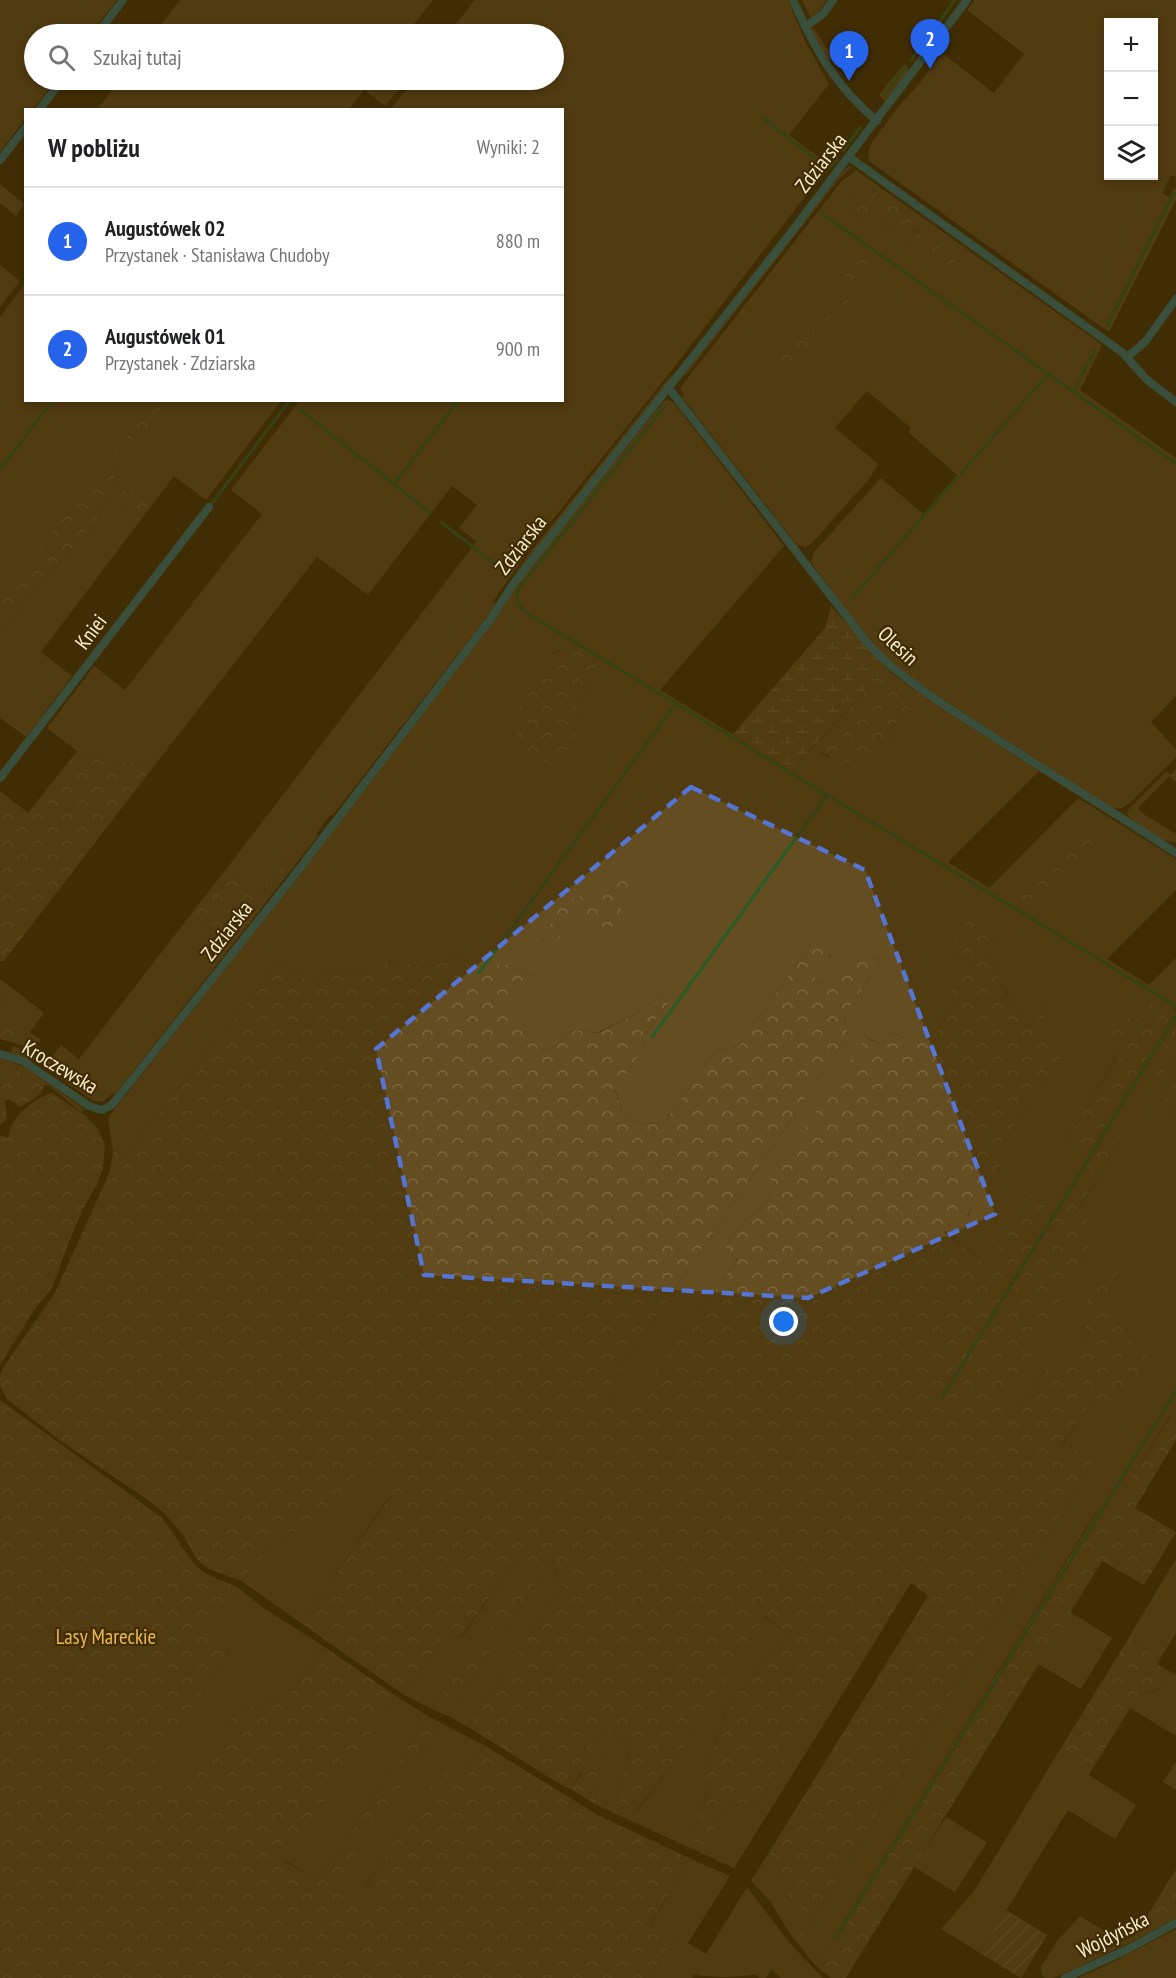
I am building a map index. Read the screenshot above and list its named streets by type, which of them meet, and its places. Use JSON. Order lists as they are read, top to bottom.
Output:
{
  "streets": {
    "street": [
      "Zdziarska",
      "Kniei",
      "Olesin",
      "Kroczewska",
      "Wojdyńska"
    ]
  },
  "crossings": [
    ["Zdziarska", "Olesin"],
    ["Zdziarska", "Kroczewska"]
  ],
  "parks": ["Lasy Mareckie"],
  "page": {
    "map_buttons": ["+", "−"],
    "pins": ["2", "1"],
    "search": "Szukaj tutaj",
    "heading": ["W pobliżu", "Wyniki: 2"],
    "list": [
      {
        "mark": "1",
        "name": "Augustówek 02",
        "note": "Przystanek · Stanisława Chudoby",
        "value": "880 m"
      },
      {
        "mark": "2",
        "name": "Augustówek 01",
        "note": "Przystanek · Zdziarska",
        "value": "900 m"
      }
    ]
  }
}
